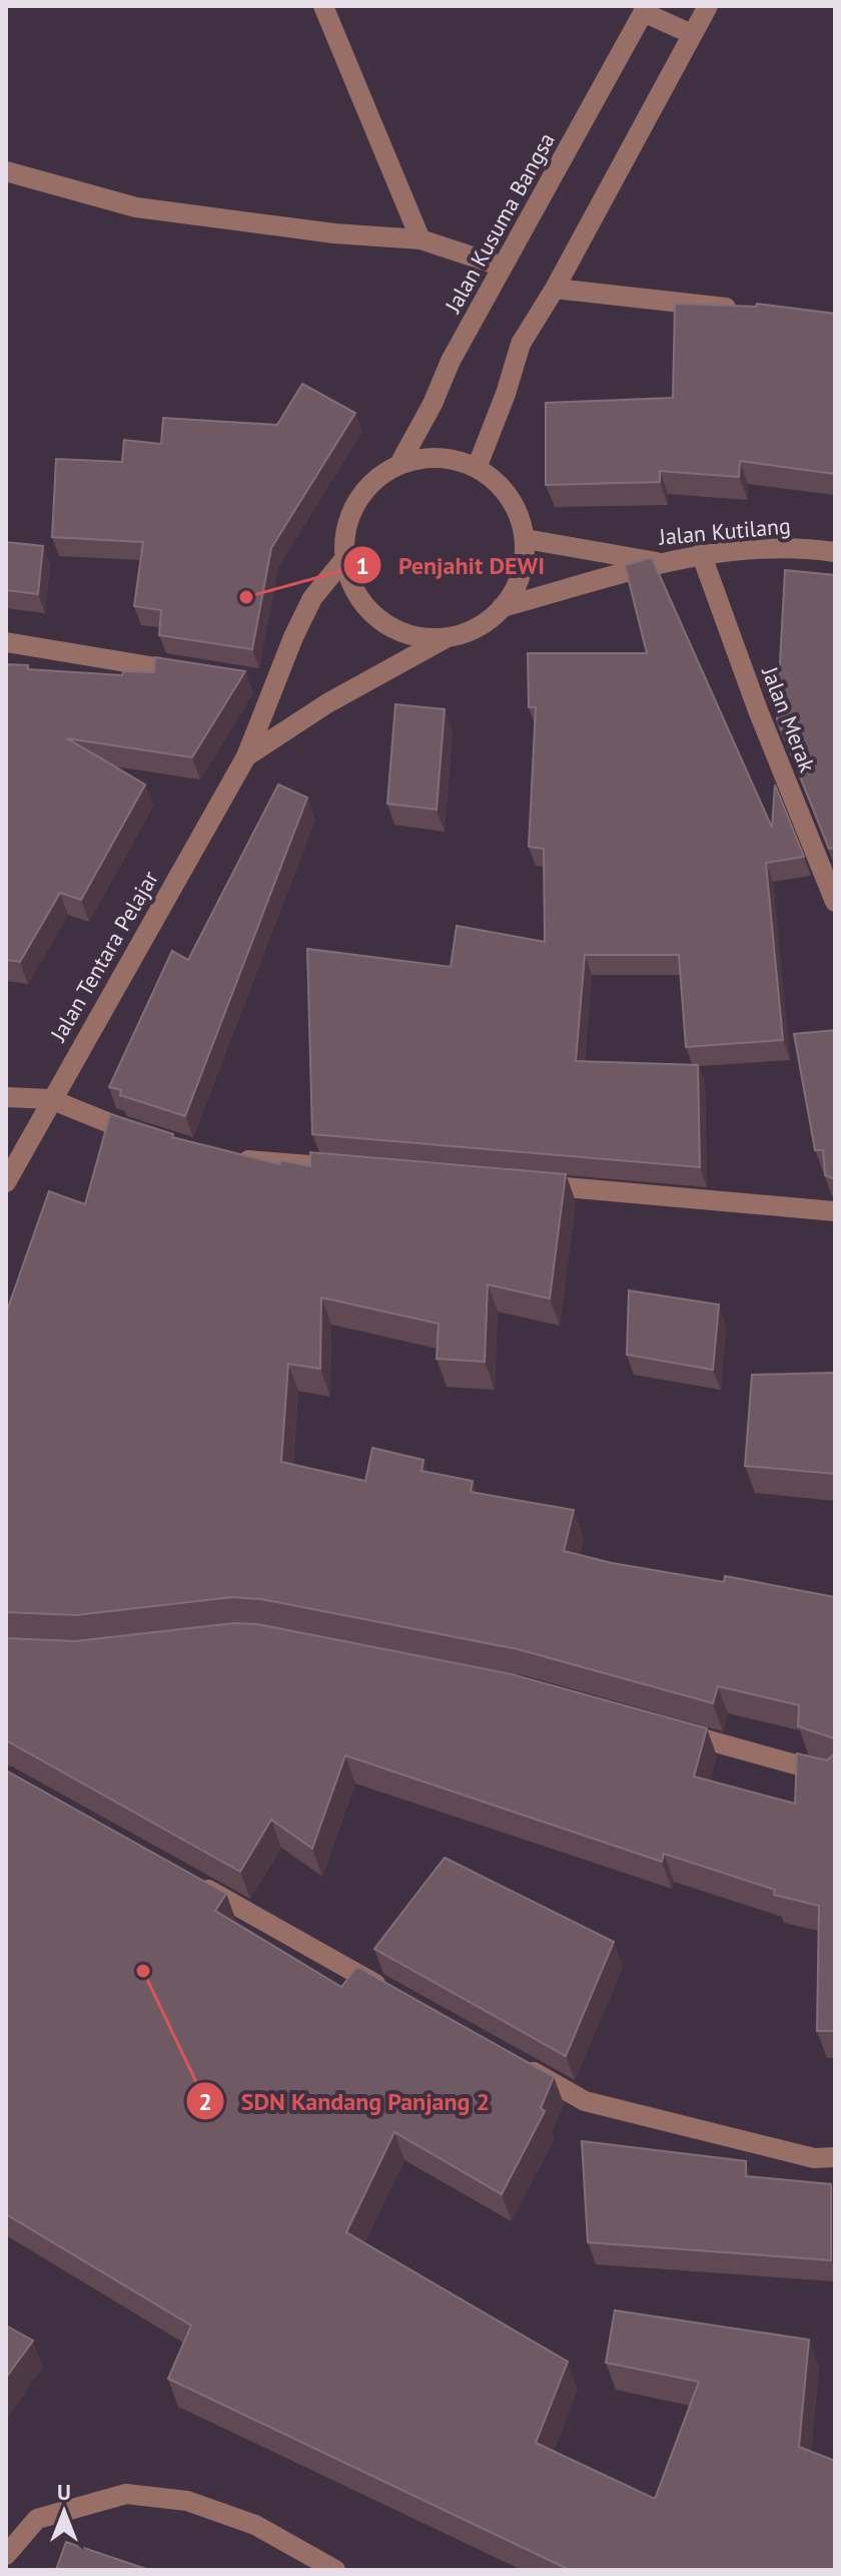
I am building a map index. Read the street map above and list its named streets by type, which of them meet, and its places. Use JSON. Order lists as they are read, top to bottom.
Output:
{
  "streets": {
    "street": [
      "Jalan Kusuma Bangsa",
      "Jalan Kutilang",
      "Jalan Merak",
      "Jalan Tentara Pelajar"
    ]
  },
  "crossings": [
    ["Jalan Kusuma Bangsa", "Jalan Kutilang"],
    ["Jalan Kusuma Bangsa", "Jalan Tentara Pelajar"],
    ["Jalan Kutilang", "Jalan Merak"],
    ["Jalan Kutilang", "Jalan Tentara Pelajar"]
  ],
  "places": ["Penjahit DEWI", "SDN Kandang Panjang 2"],
  "north": "top"
}
